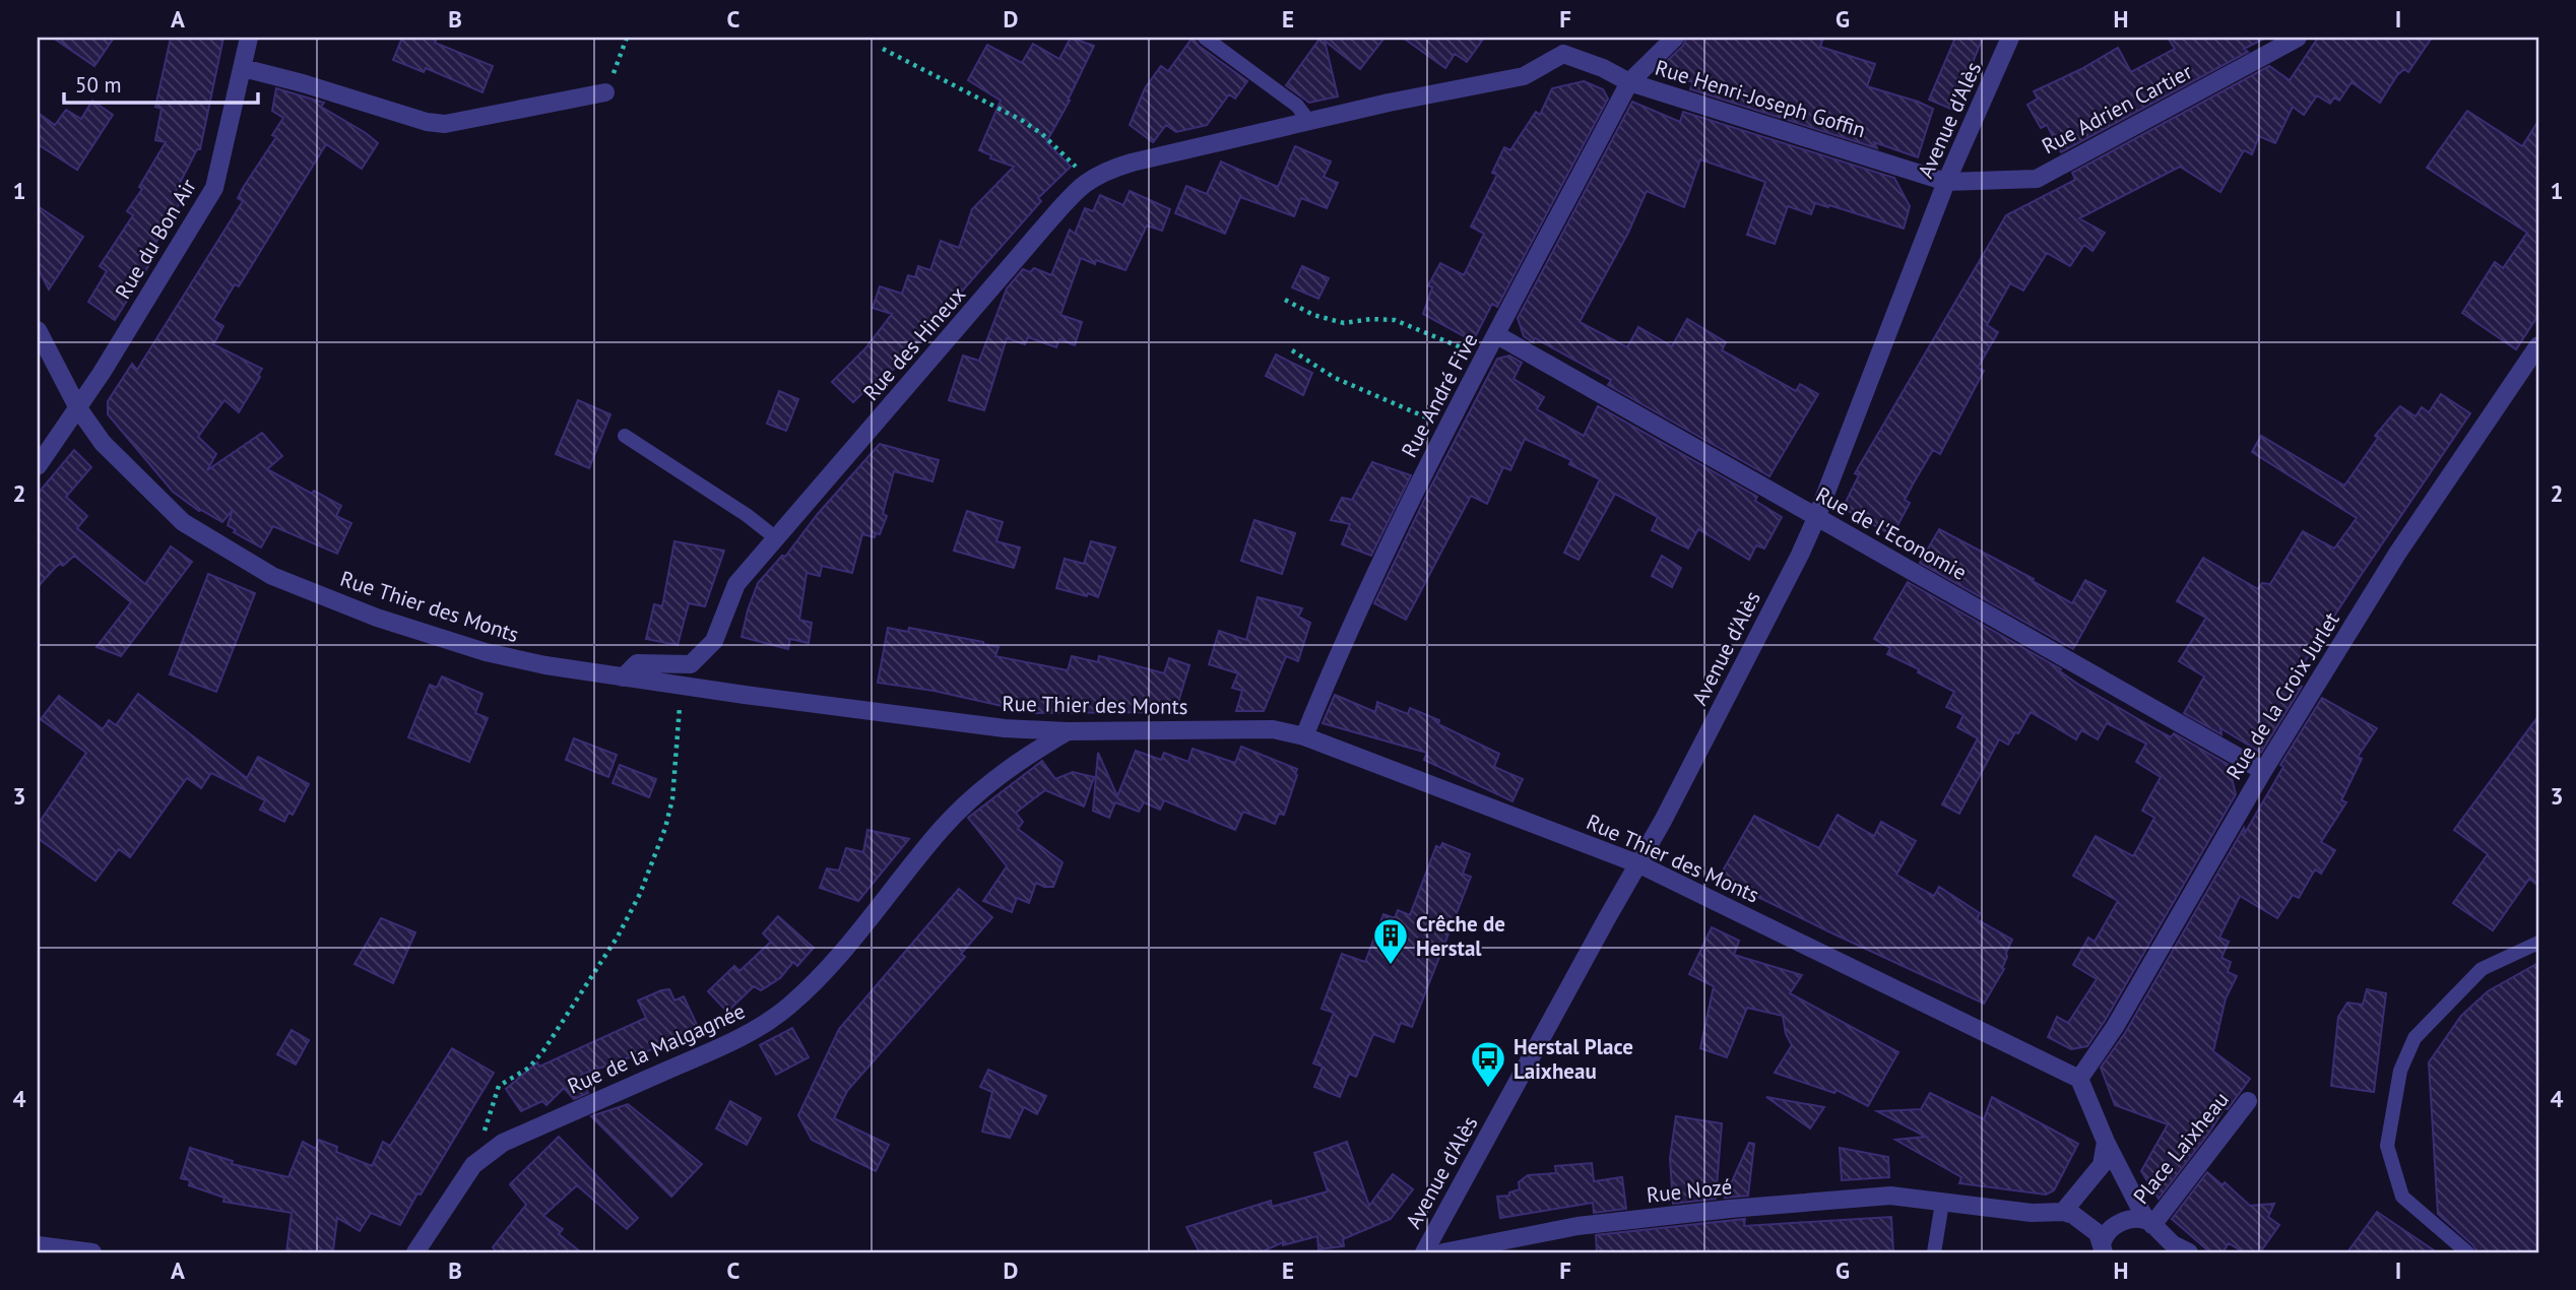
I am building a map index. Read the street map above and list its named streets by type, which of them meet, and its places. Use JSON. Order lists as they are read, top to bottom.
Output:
{
  "streets": {
    "street": [
      "Rue Henri-Joseph Goffin",
      "Rue Adrien Cartier",
      "Avenue d'Alès",
      "Rue du Bon Air",
      "Rue des Hineux",
      "Rue André Five",
      "Rue de l'Economie",
      "Rue Thier des Monts",
      "Rue de la Croix Jurlet",
      "Rue de la Malgagnée",
      "Place Laixheau",
      "Rue Nozé"
    ]
  },
  "crossings": [
    ["Rue Henri-Joseph Goffin", "Rue Adrien Cartier"],
    ["Rue Henri-Joseph Goffin", "Avenue d'Alès"],
    ["Rue Henri-Joseph Goffin", "Rue des Hineux"],
    ["Rue Henri-Joseph Goffin", "Rue André Five"],
    ["Rue Adrien Cartier", "Avenue d'Alès"],
    ["Avenue d'Alès", "Rue de l'Economie"],
    ["Avenue d'Alès", "Rue Thier des Monts"],
    ["Rue du Bon Air", "Rue Thier des Monts"],
    ["Rue des Hineux", "Rue Thier des Monts"],
    ["Rue André Five", "Rue de l'Economie"],
    ["Rue André Five", "Rue Thier des Monts"],
    ["Rue de l'Economie", "Rue de la Croix Jurlet"],
    ["Rue Thier des Monts", "Rue de la Croix Jurlet"],
    ["Rue Thier des Monts", "Rue de la Malgagnée"],
    ["Rue Thier des Monts", "Place Laixheau"],
    ["Rue de la Croix Jurlet", "Place Laixheau"]
  ],
  "places": {
    "building": ["Crêche de Herstal"],
    "bus stop": ["Herstal Place Laixheau"]
  },
  "scale_bar": "50 m",
  "grid": {
    "columns": [
      "A",
      "B",
      "C",
      "D",
      "E",
      "F",
      "G",
      "H",
      "I"
    ],
    "rows": [
      "1",
      "2",
      "3",
      "4"
    ]
  }
}
